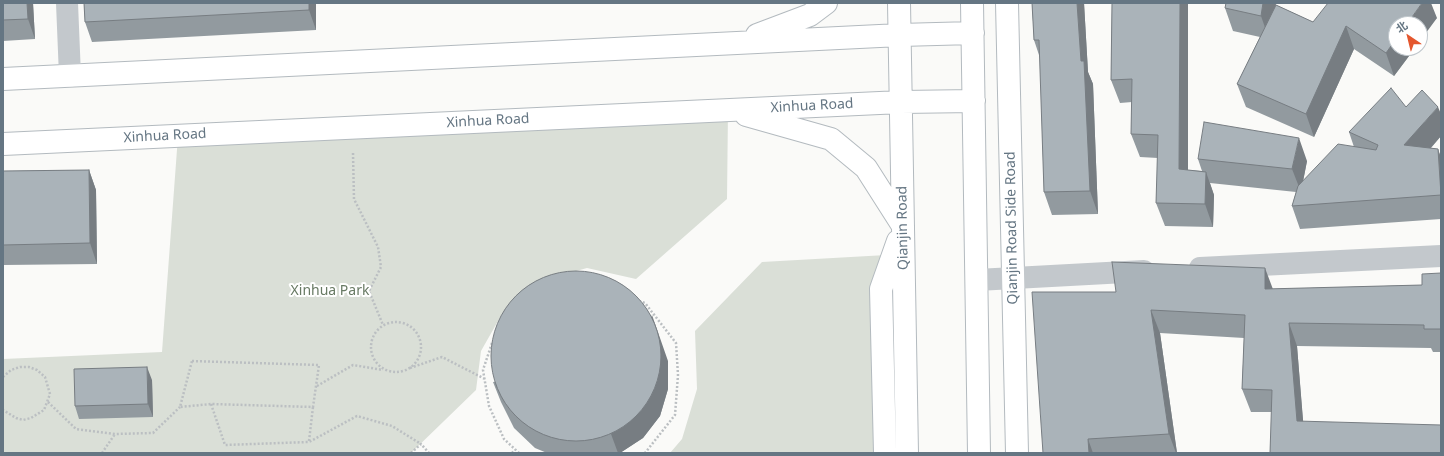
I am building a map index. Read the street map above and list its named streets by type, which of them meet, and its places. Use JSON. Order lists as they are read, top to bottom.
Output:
{
  "streets": {
    "main road": ["Xinhua Road", "Qianjin Road", "Qianjin Road Side Road"]
  },
  "crossings": [
    ["Xinhua Road", "Qianjin Road"]
  ],
  "parks": ["Xinhua Park"],
  "north": "top left"
}
